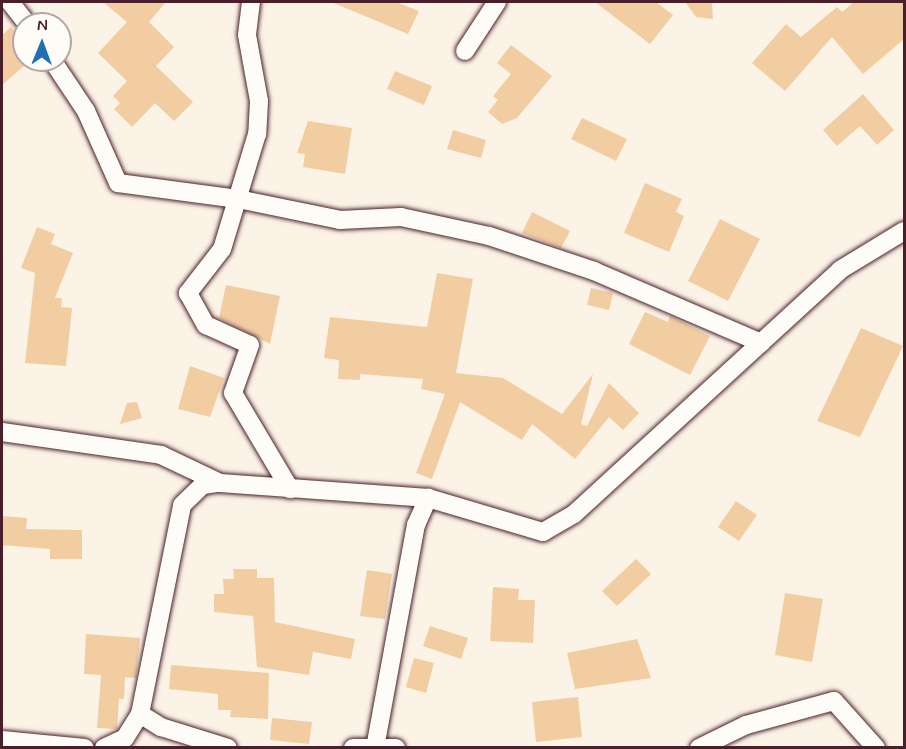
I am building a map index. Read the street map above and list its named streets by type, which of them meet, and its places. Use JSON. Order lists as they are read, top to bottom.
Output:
{
  "north": "top"
}
